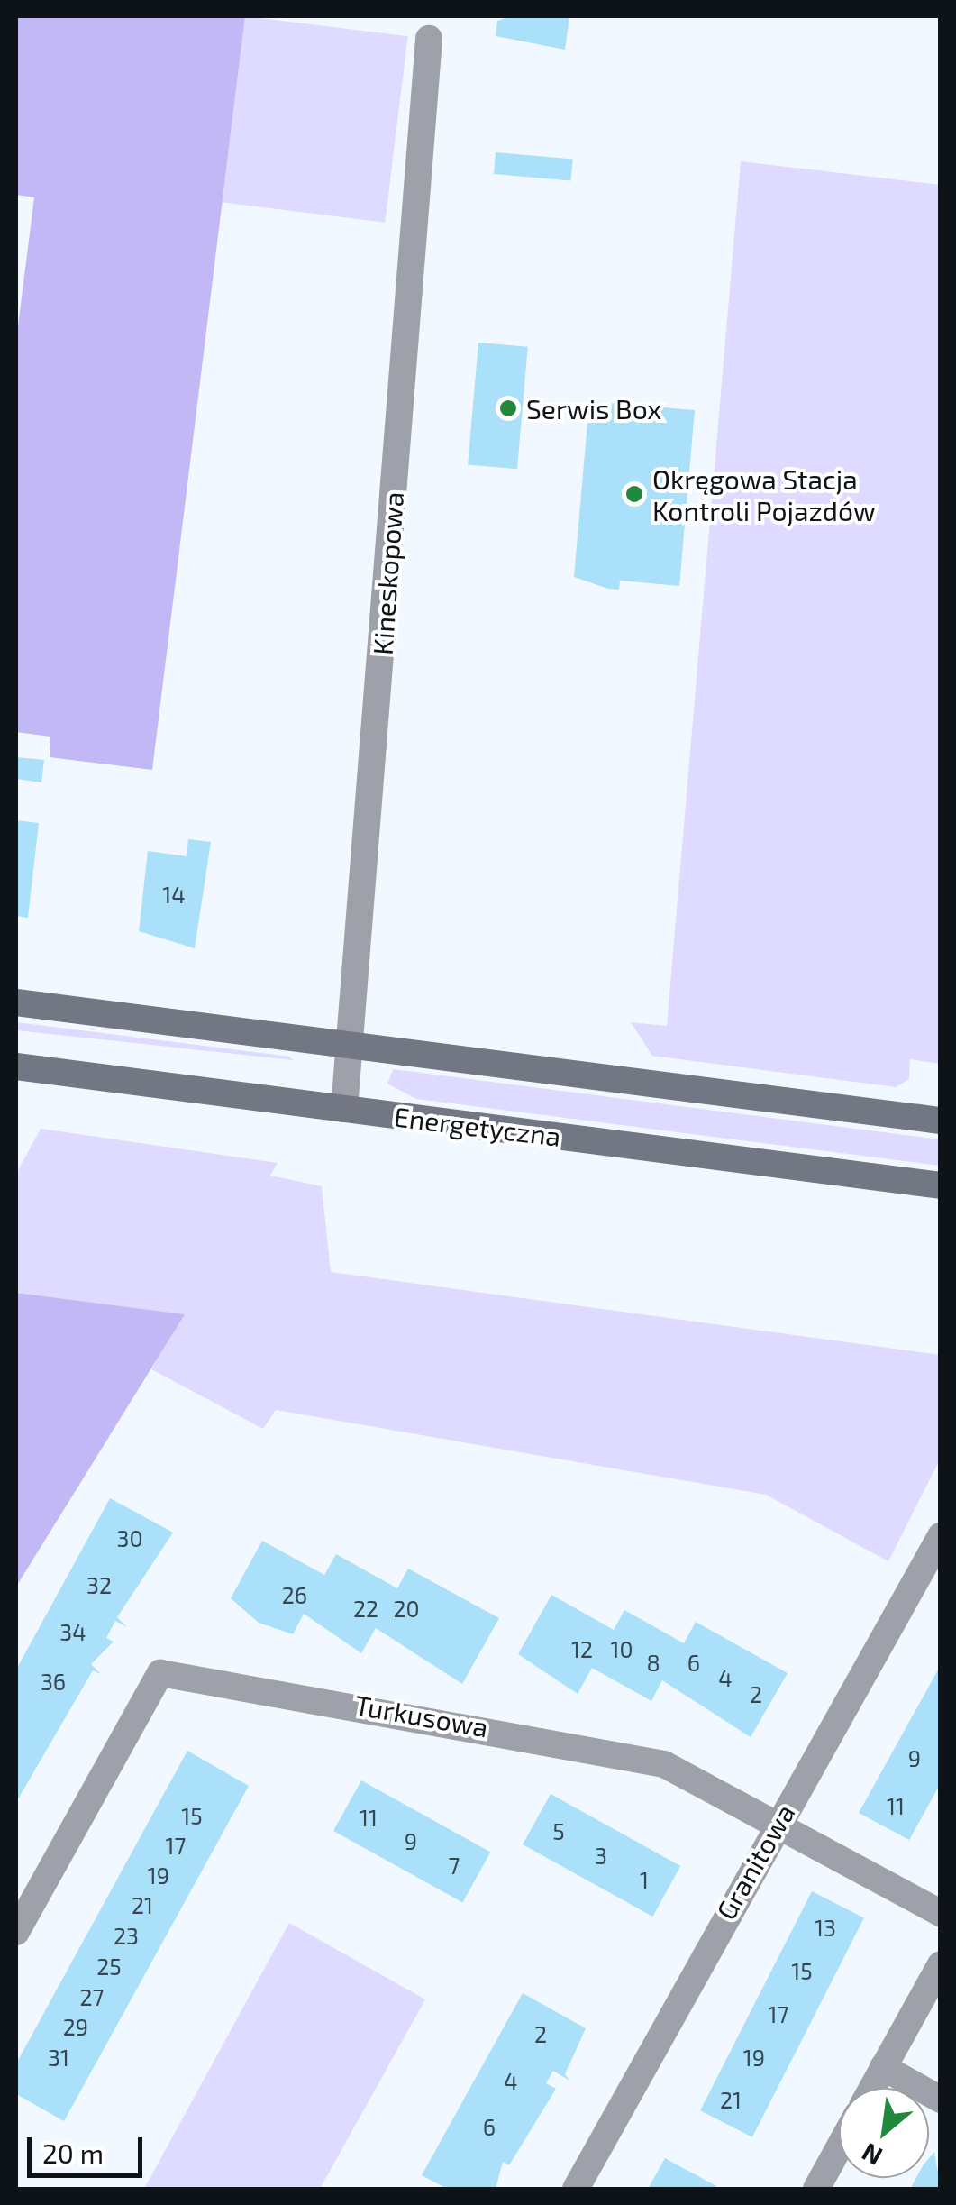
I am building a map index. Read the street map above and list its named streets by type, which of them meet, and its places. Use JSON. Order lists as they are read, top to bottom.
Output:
{
  "streets": {
    "street": [
      "Kineskopowa",
      "Energetyczna",
      "Turkusowa",
      "Granitowa"
    ]
  },
  "crossings": [
    ["Kineskopowa", "Energetyczna"],
    ["Turkusowa", "Granitowa"]
  ],
  "places": ["Serwis Box", "Okręgowa Stacja Kontroli Pojazdów"],
  "house_numbers": [
    "14",
    "30",
    "32",
    "26",
    "22",
    "20",
    "34",
    "12",
    "10",
    "8",
    "6",
    "4",
    "36",
    "2",
    "9",
    "11",
    "15",
    "11",
    "5",
    "9",
    "17",
    "3",
    "7",
    "19",
    "1",
    "21",
    "13",
    "23",
    "25",
    "15",
    "27",
    "17",
    "29",
    "2",
    "31",
    "19",
    "4",
    "21",
    "6"
  ],
  "scale_bar": "20 m",
  "north": "bottom left"
}
